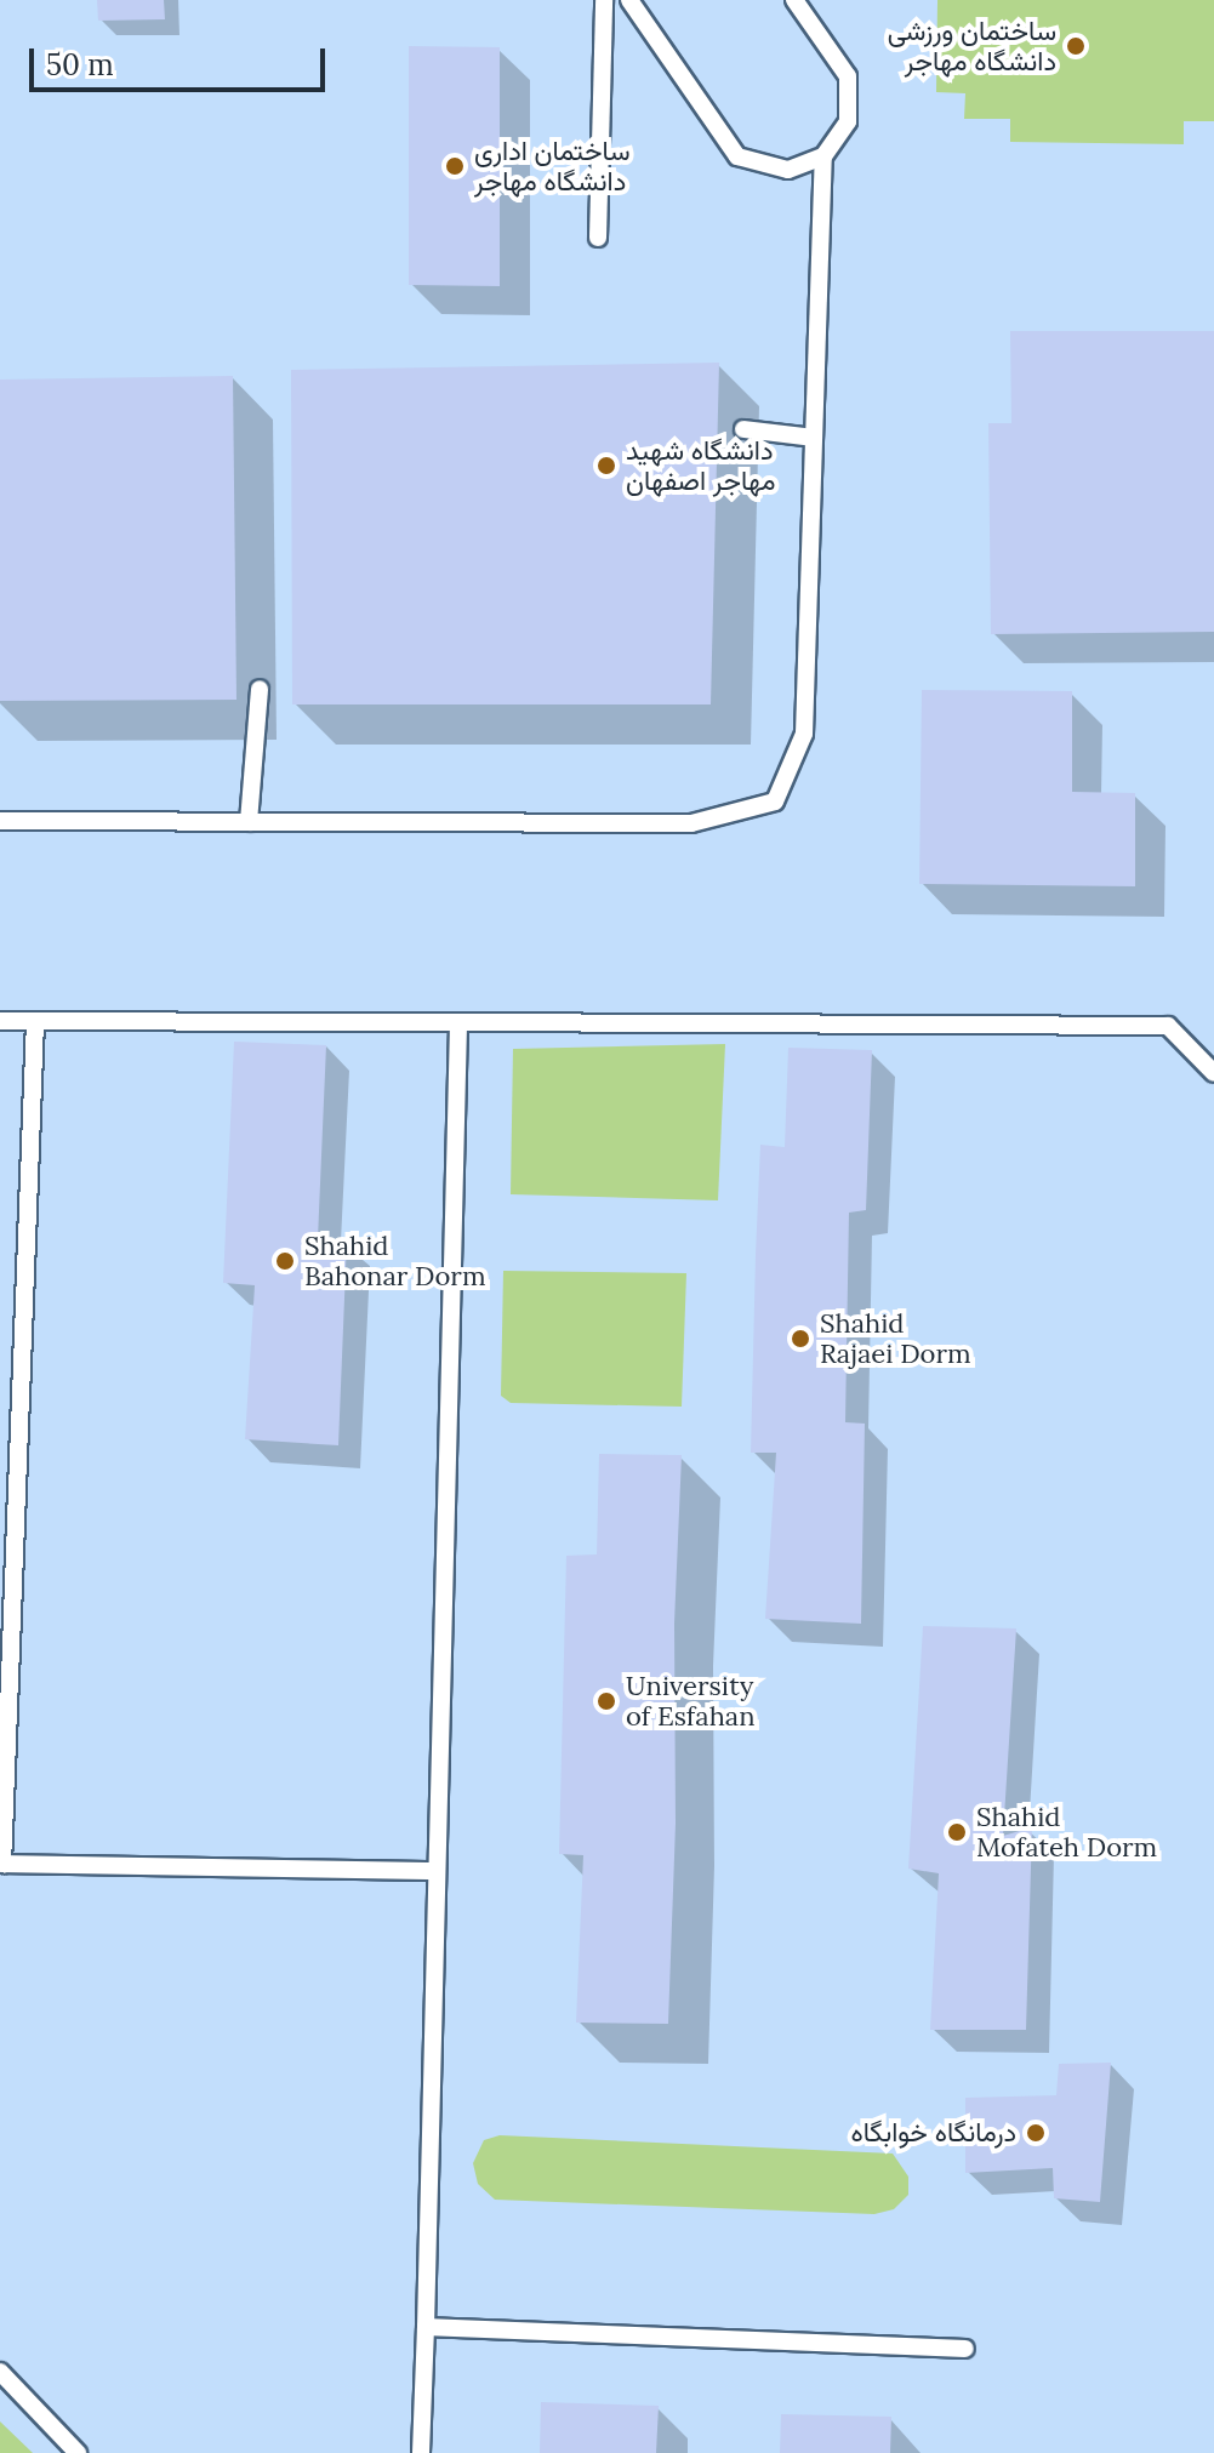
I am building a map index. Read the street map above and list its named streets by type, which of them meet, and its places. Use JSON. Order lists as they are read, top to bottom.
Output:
{
  "places": [
    "ساختمان ورزشی دانشگاه مهاجر",
    "ساختمان اداری دانشگاه مهاجر",
    "دانشگاه شهید مهاجر اصفهان",
    "Shahid Bahonar Dorm",
    "Shahid Rajaei Dorm",
    "University of Esfahan",
    "Shahid Mofateh Dorm",
    "درمانگاه خوابگاه"
  ],
  "scale_bar": "50 m"
}
